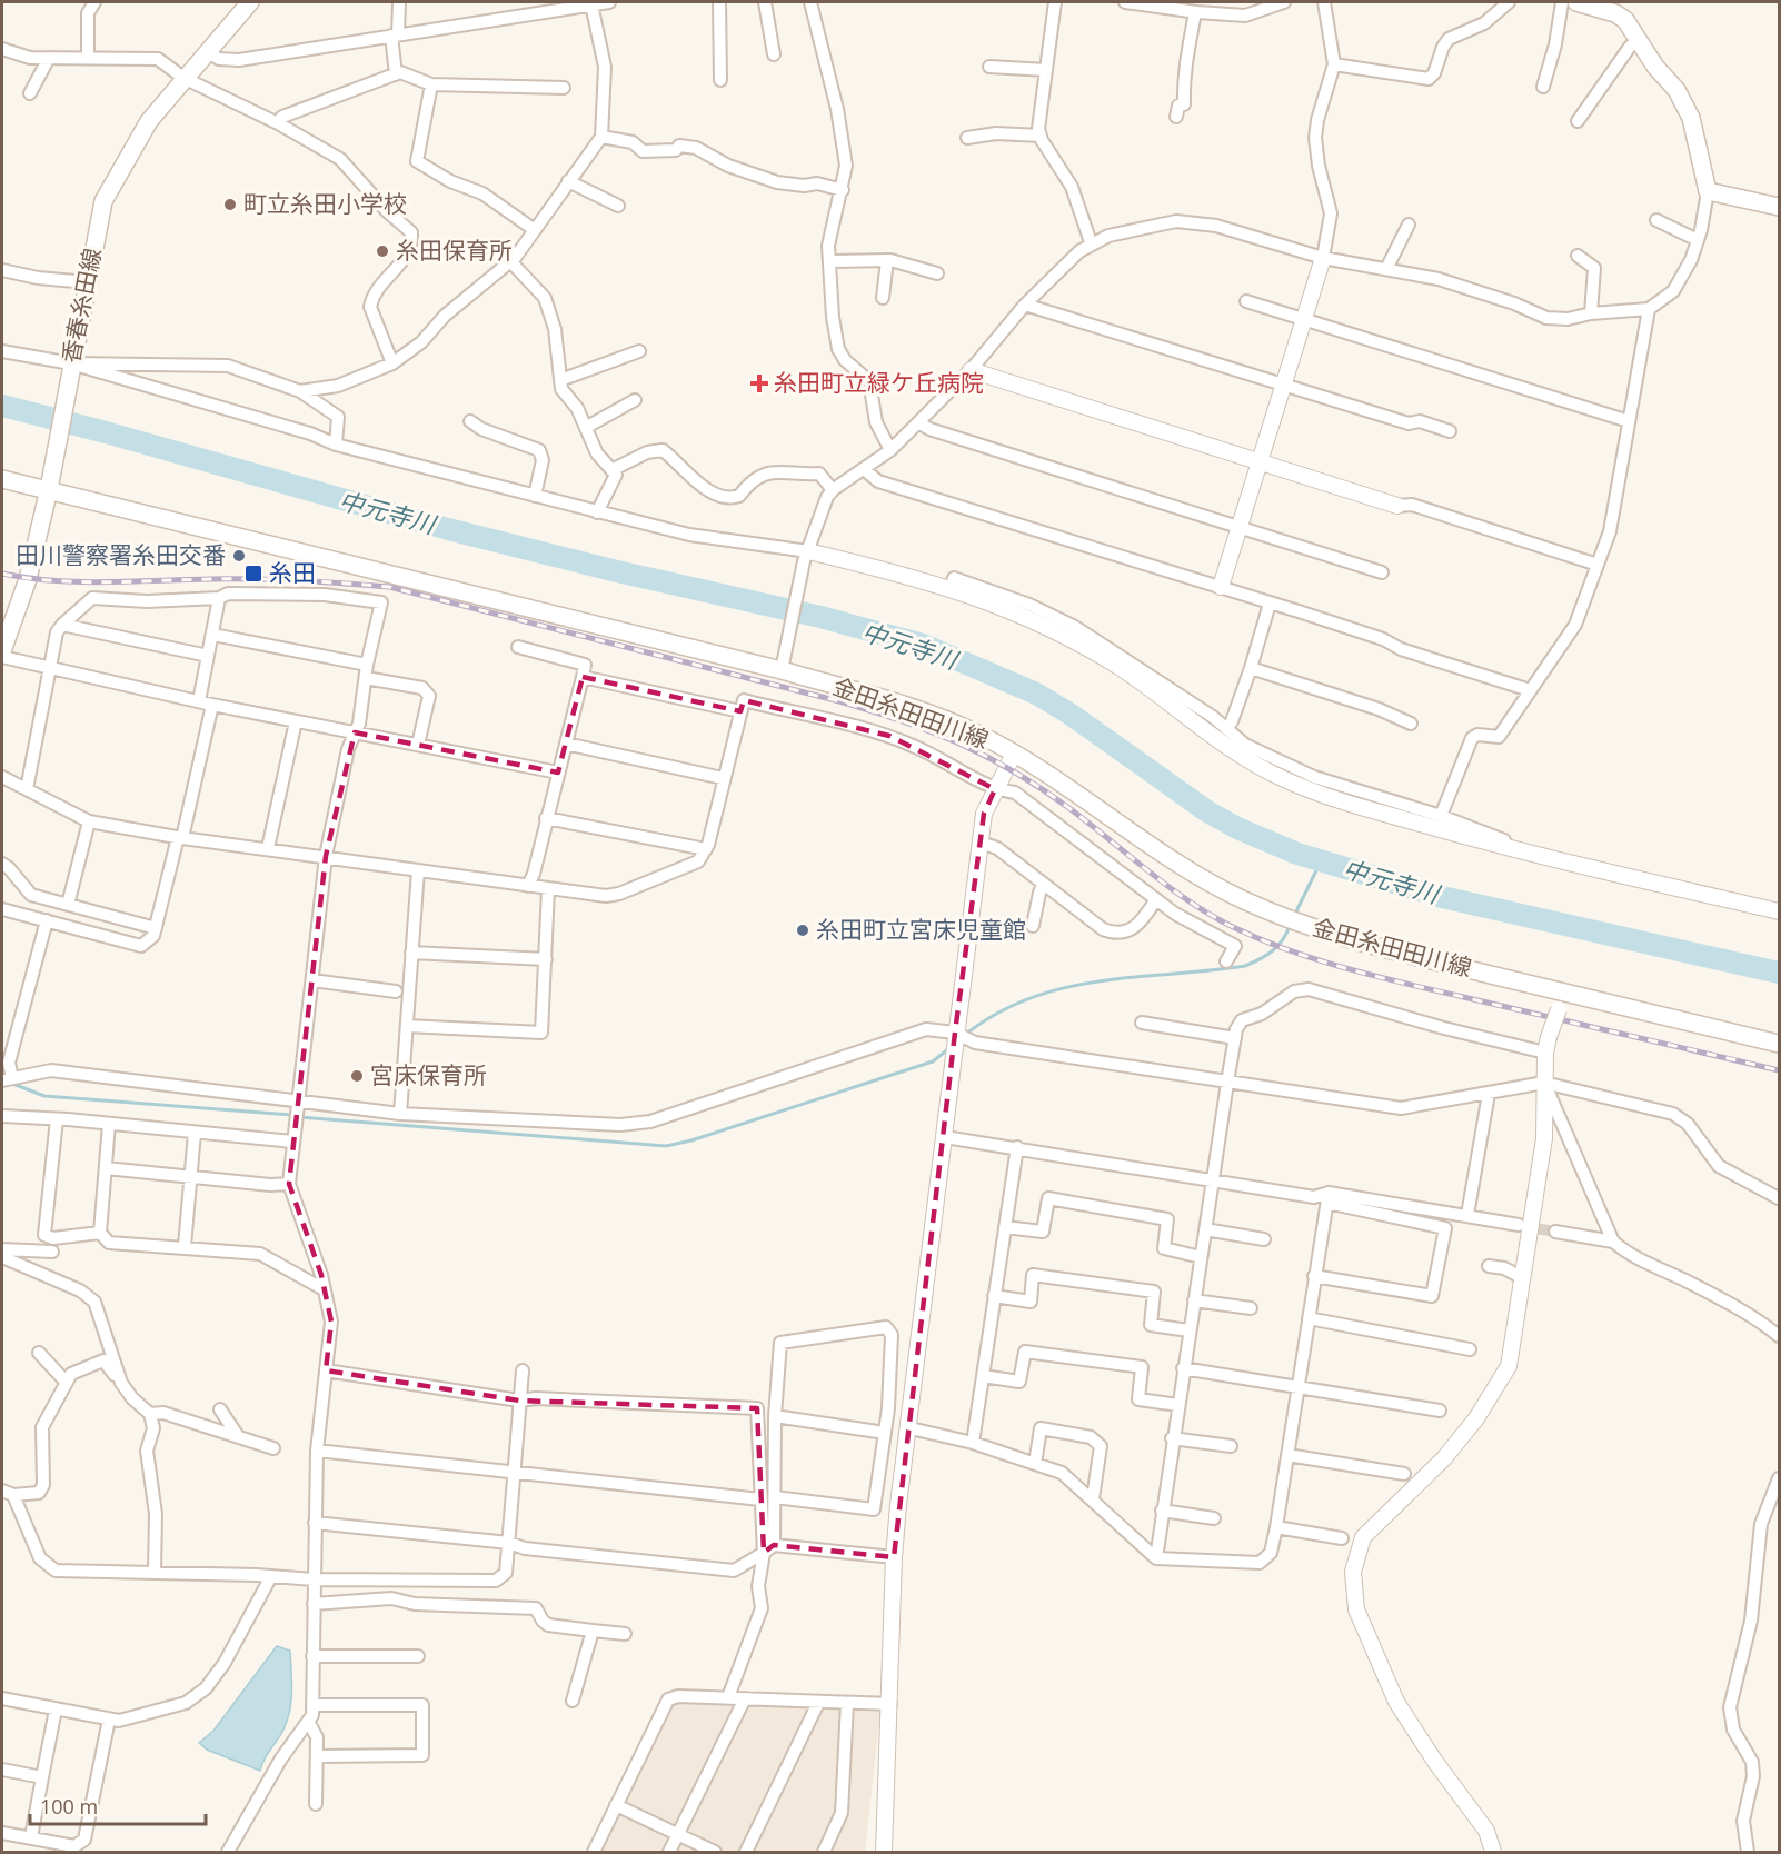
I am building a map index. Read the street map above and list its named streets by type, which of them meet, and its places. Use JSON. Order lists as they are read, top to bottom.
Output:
{
  "streets": {
    "main road": ["香春糸田線", "金田糸田田川線"]
  },
  "crossings": [
    ["香春糸田線", "金田糸田田川線"]
  ],
  "water": ["中元寺川"],
  "places": {
    "other": [
      "町立糸田小学校",
      "糸田保育所",
      "田川警察署糸田交番",
      "糸田町立宮床児童館",
      "宮床保育所"
    ],
    "health": ["糸田町立緑ケ丘病院"],
    "transit": ["糸田"]
  },
  "scale_bar": "100 m"
}
